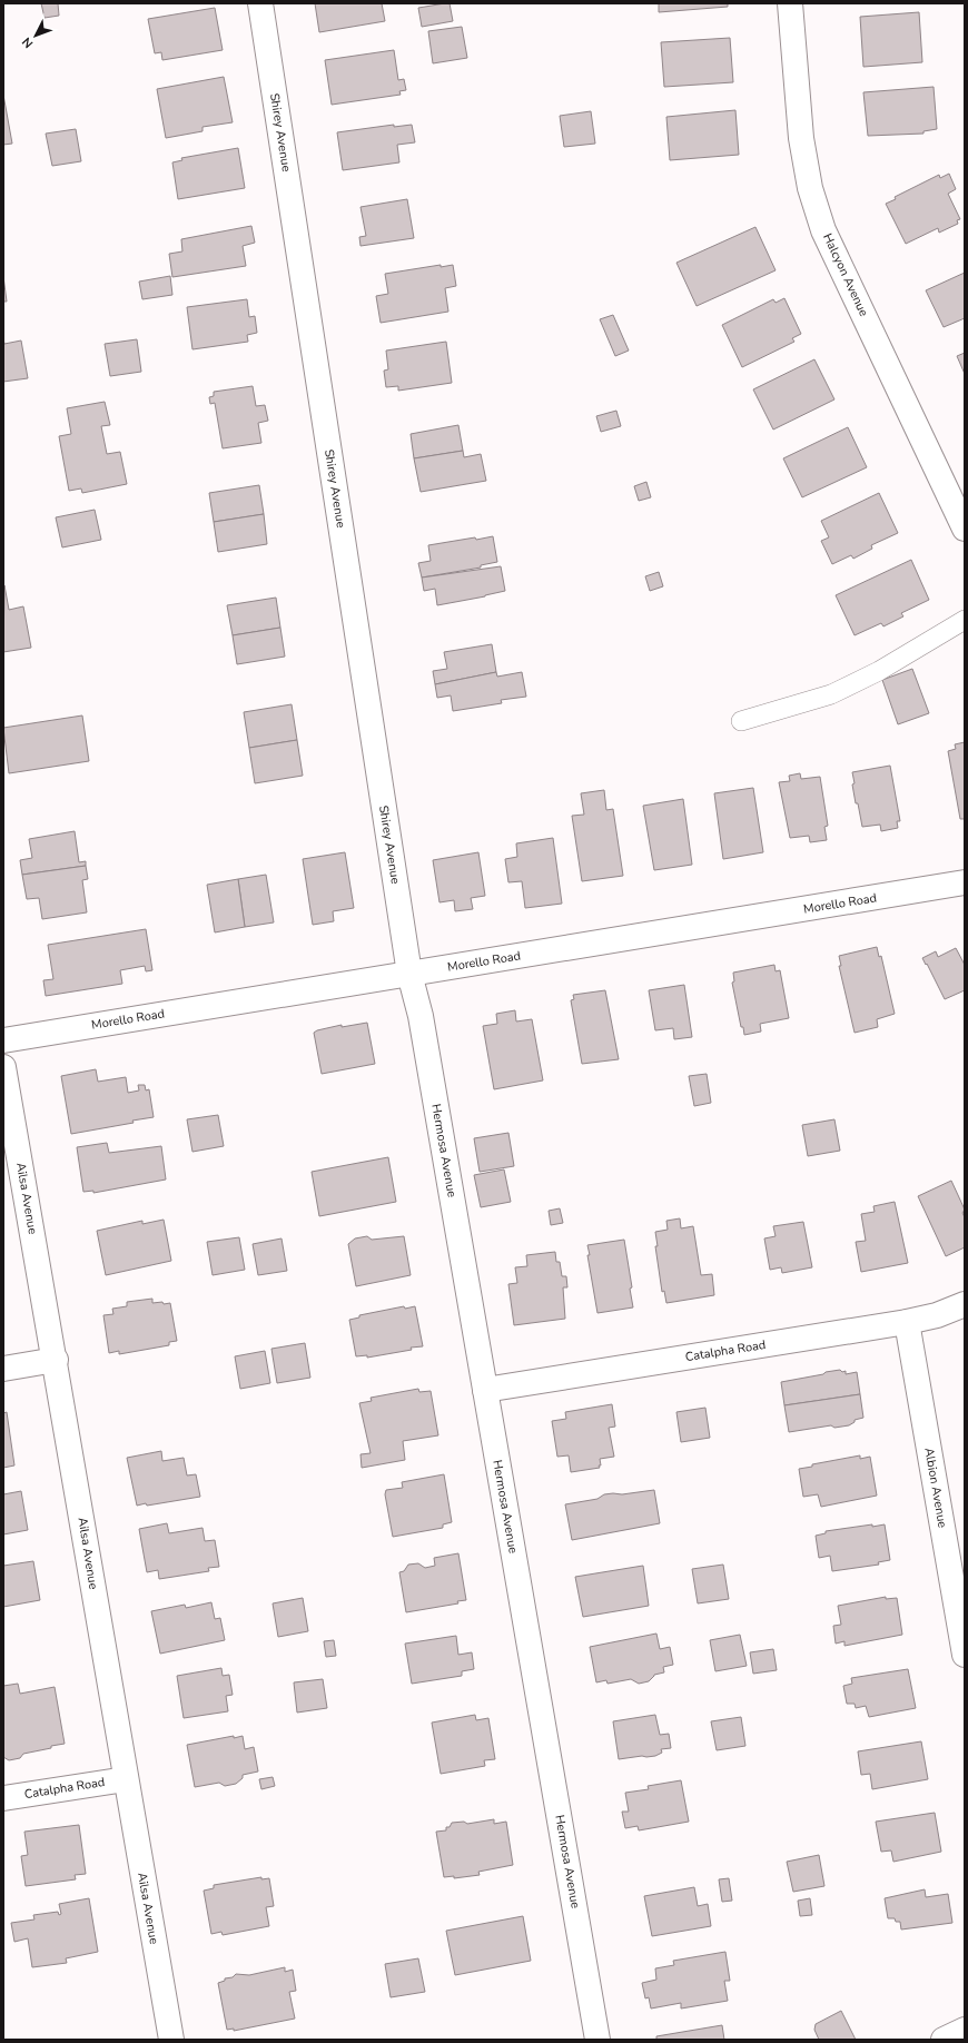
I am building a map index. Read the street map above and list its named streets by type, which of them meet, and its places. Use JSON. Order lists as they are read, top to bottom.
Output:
{
  "streets": {
    "street": [
      "Shirey Avenue",
      "Halcyon Avenue",
      "Morello Road",
      "Hermosa Avenue",
      "Ailsa Avenue",
      "Catalpha Road",
      "Albion Avenue"
    ]
  },
  "crossings": [
    ["Shirey Avenue", "Morello Road"],
    ["Shirey Avenue", "Hermosa Avenue"],
    ["Morello Road", "Hermosa Avenue"],
    ["Hermosa Avenue", "Catalpha Road"],
    ["Ailsa Avenue", "Catalpha Road"],
    ["Catalpha Road", "Albion Avenue"]
  ],
  "north": "bottom left"
}
